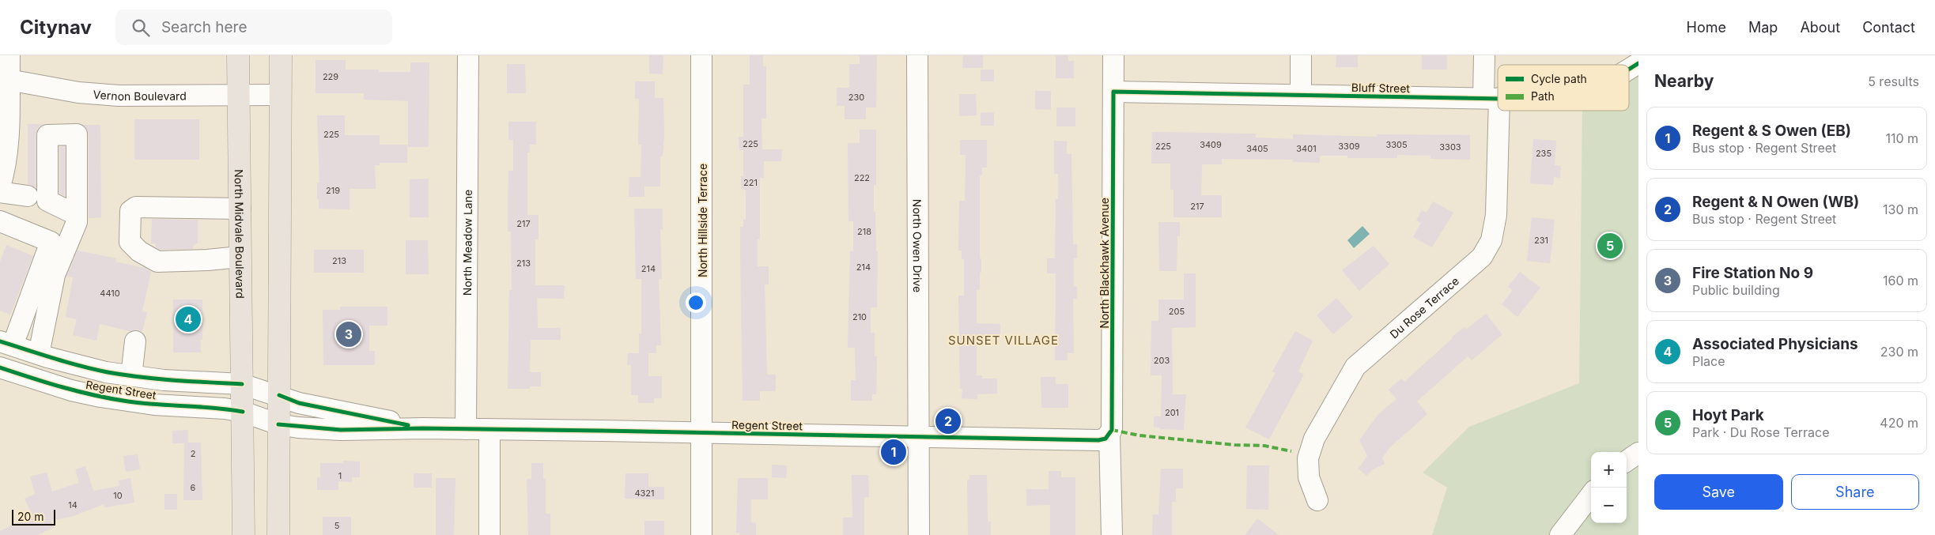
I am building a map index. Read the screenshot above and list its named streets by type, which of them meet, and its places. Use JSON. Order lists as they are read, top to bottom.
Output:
{
  "streets": {
    "main road": ["North Midvale Boulevard"],
    "street": [
      "Bluff Street",
      "Vernon Boulevard",
      "North Hillside Terrace",
      "North Meadow Lane",
      "North Owen Drive",
      "North Blackhawk Avenue",
      "Du Rose Terrace",
      "Regent Street"
    ]
  },
  "crossings": [
    ["Bluff Street", "North Blackhawk Avenue"],
    ["Bluff Street", "Du Rose Terrace"],
    ["Vernon Boulevard", "North Midvale Boulevard"],
    ["North Hillside Terrace", "Regent Street"],
    ["North Midvale Boulevard", "Regent Street"],
    ["North Meadow Lane", "Regent Street"],
    ["North Owen Drive", "Regent Street"],
    ["North Blackhawk Avenue", "Regent Street"]
  ],
  "districts": ["SUNSET VILLAGE"],
  "house_numbers": [
    "229",
    "230",
    "225",
    "225",
    "3409",
    "3305",
    "225",
    "3309",
    "3303",
    "3405",
    "3401",
    "235",
    "222",
    "221",
    "219",
    "217",
    "217",
    "218",
    "231",
    "213",
    "213",
    "214",
    "214",
    "4410",
    "205",
    "210",
    "203",
    "201",
    "2",
    "1",
    "6",
    "4321",
    "10",
    "14",
    "5"
  ],
  "legend": ["Cycle path", "Path"],
  "scale_bar": "20 m",
  "page": {
    "header": "Citynav",
    "search": "Search here",
    "nav": [
      "Home",
      "Map",
      "About",
      "Contact"
    ],
    "heading": ["Nearby", "5 results"],
    "list": [
      {
        "mark": "1",
        "name": "Regent & S Owen (EB)",
        "note": "Bus stop · Regent Street",
        "value": "110 m"
      },
      {
        "mark": "2",
        "name": "Regent & N Owen (WB)",
        "note": "Bus stop · Regent Street",
        "value": "130 m"
      },
      {
        "mark": "3",
        "name": "Fire Station No 9",
        "note": "Public building",
        "value": "160 m"
      },
      {
        "mark": "4",
        "name": "Associated Physicians",
        "note": "Place",
        "value": "230 m"
      },
      {
        "mark": "5",
        "name": "Hoyt Park",
        "note": "Park · Du Rose Terrace",
        "value": "420 m"
      }
    ],
    "pins": [
      "5",
      "4",
      "3",
      "2",
      "1"
    ],
    "map_buttons": ["+", "−"],
    "buttons": ["Save", "Share"],
    "scale": "20 m"
  }
}
